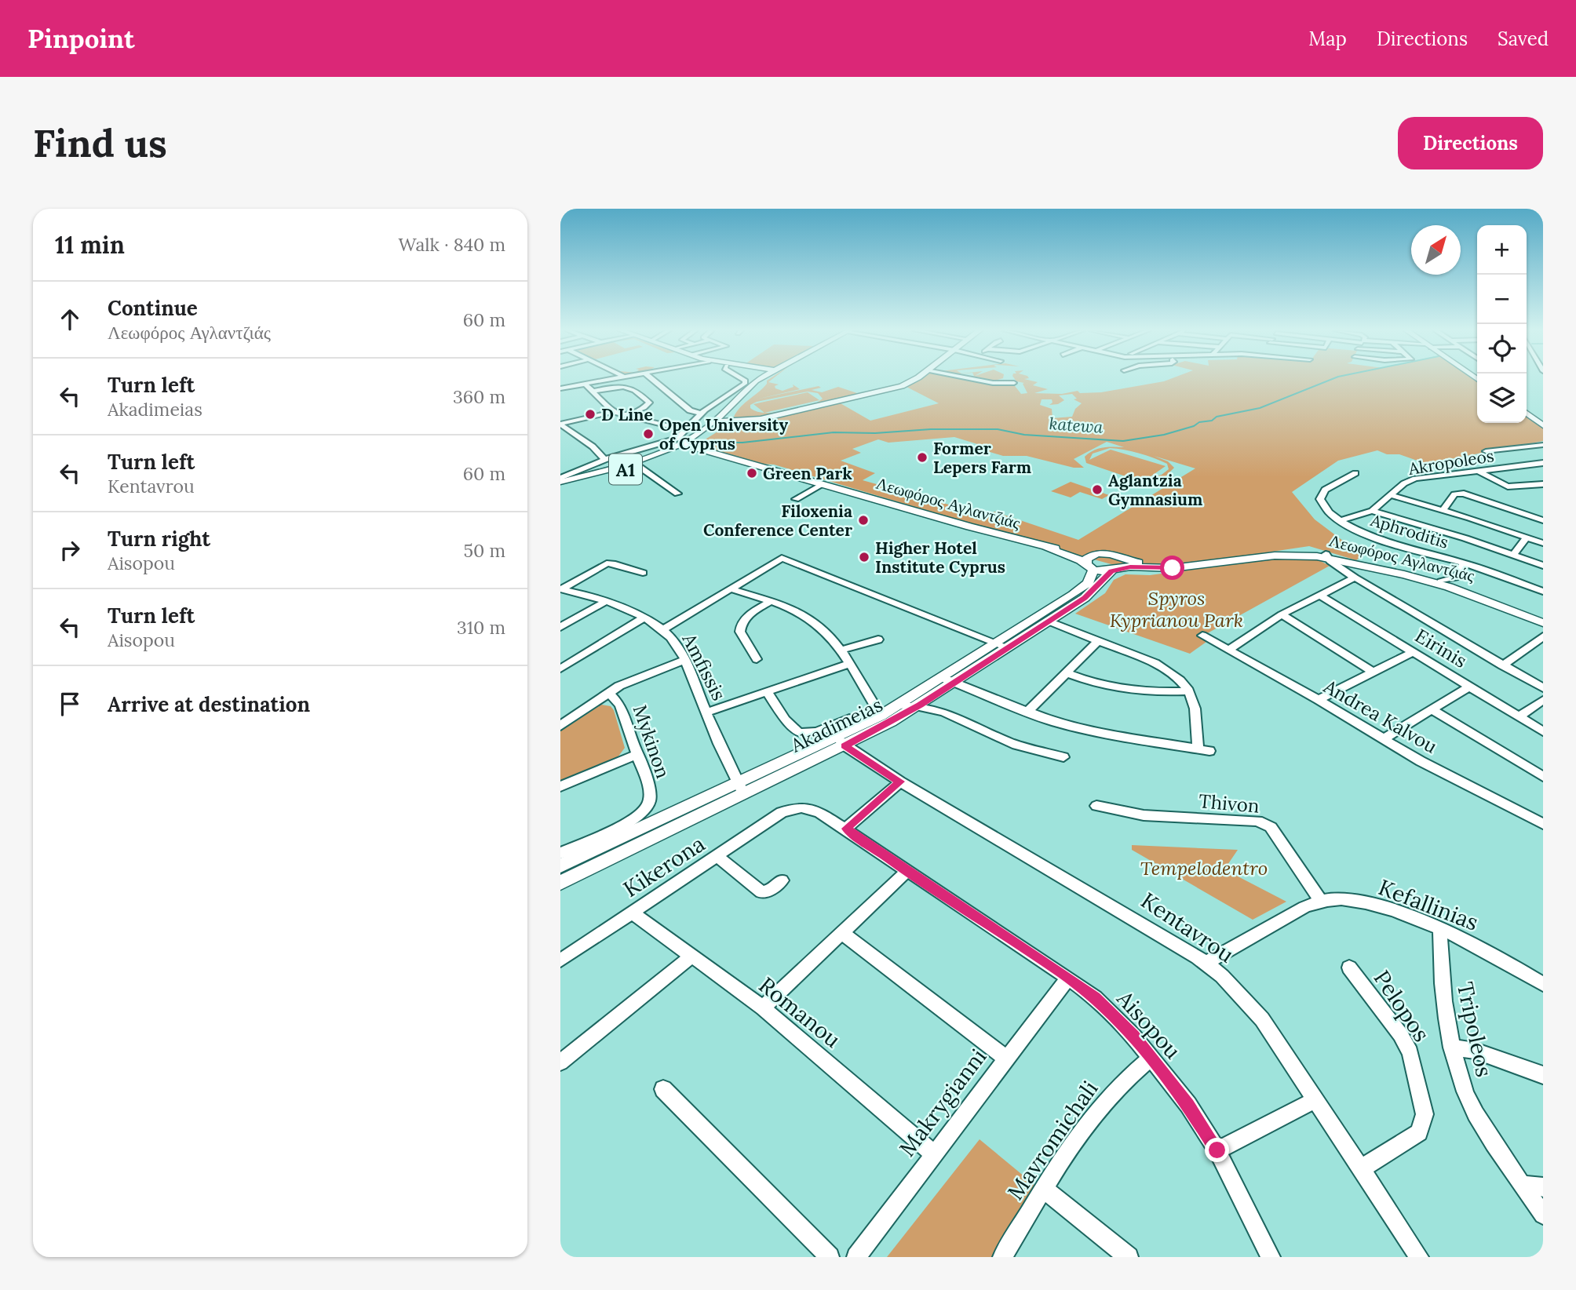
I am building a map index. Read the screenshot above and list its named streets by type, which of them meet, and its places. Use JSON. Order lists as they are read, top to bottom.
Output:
{
  "streets": {
    "main road": ["A1", "Λεωφόρος Αγλαντζιάς", "Akadimeias"],
    "street": [
      "Akropoleos",
      "Aphroditis",
      "Eirinis",
      "Amfissis",
      "Andrea Kalvou",
      "Mykinon",
      "Thivon",
      "Kikerona",
      "Kefallinias",
      "Kentavrou",
      "Pelopos",
      "Romanou",
      "Aisopou",
      "Tripoleos",
      "Makrygianni",
      "Mavromichali"
    ]
  },
  "crossings": [
    ["Akropoleos", "Aphroditis"],
    ["A1", "Λεωφόρος Αγλαντζιάς"],
    ["Λεωφόρος Αγλαντζιάς", "Akadimeias"],
    ["Amfissis", "Akadimeias"],
    ["Akadimeias", "Kentavrou"],
    ["Thivon", "Kefallinias"],
    ["Kikerona", "Romanou"],
    ["Kikerona", "Aisopou"],
    ["Kefallinias", "Kentavrou"],
    ["Kefallinias", "Tripoleos"],
    ["Kentavrou", "Pelopos"],
    ["Romanou", "Makrygianni"],
    ["Aisopou", "Makrygianni"],
    ["Aisopou", "Mavromichali"]
  ],
  "water": ["katewa"],
  "parks": ["Spyros Kyprianou Park", "Tempelodentro"],
  "places": [
    "D Line",
    "Open University of Cyprus",
    "Former Lepers Farm",
    "Green Park",
    "Aglantzia Gymnasium",
    "Filoxenia Conference Center",
    "Higher Hotel Institute Cyprus"
  ],
  "north": "top right",
  "page": {
    "header": "Pinpoint",
    "nav": ["Map", "Directions", "Saved"],
    "buttons": "Directions",
    "title": "Find us",
    "heading": ["11 min", "Walk · 840 m"],
    "map_buttons": ["+", "−"],
    "list": [
      ["Continue", "Λεωφόρος Αγλαντζιάς", "60 m"],
      ["Turn left", "Akadimeias", "360 m"],
      ["Turn left", "Kentavrou", "60 m"],
      ["Turn right", "Aisopou", "50 m"],
      ["Turn left", "Aisopou", "310 m"],
      "Arrive at destination"
    ]
  }
}
